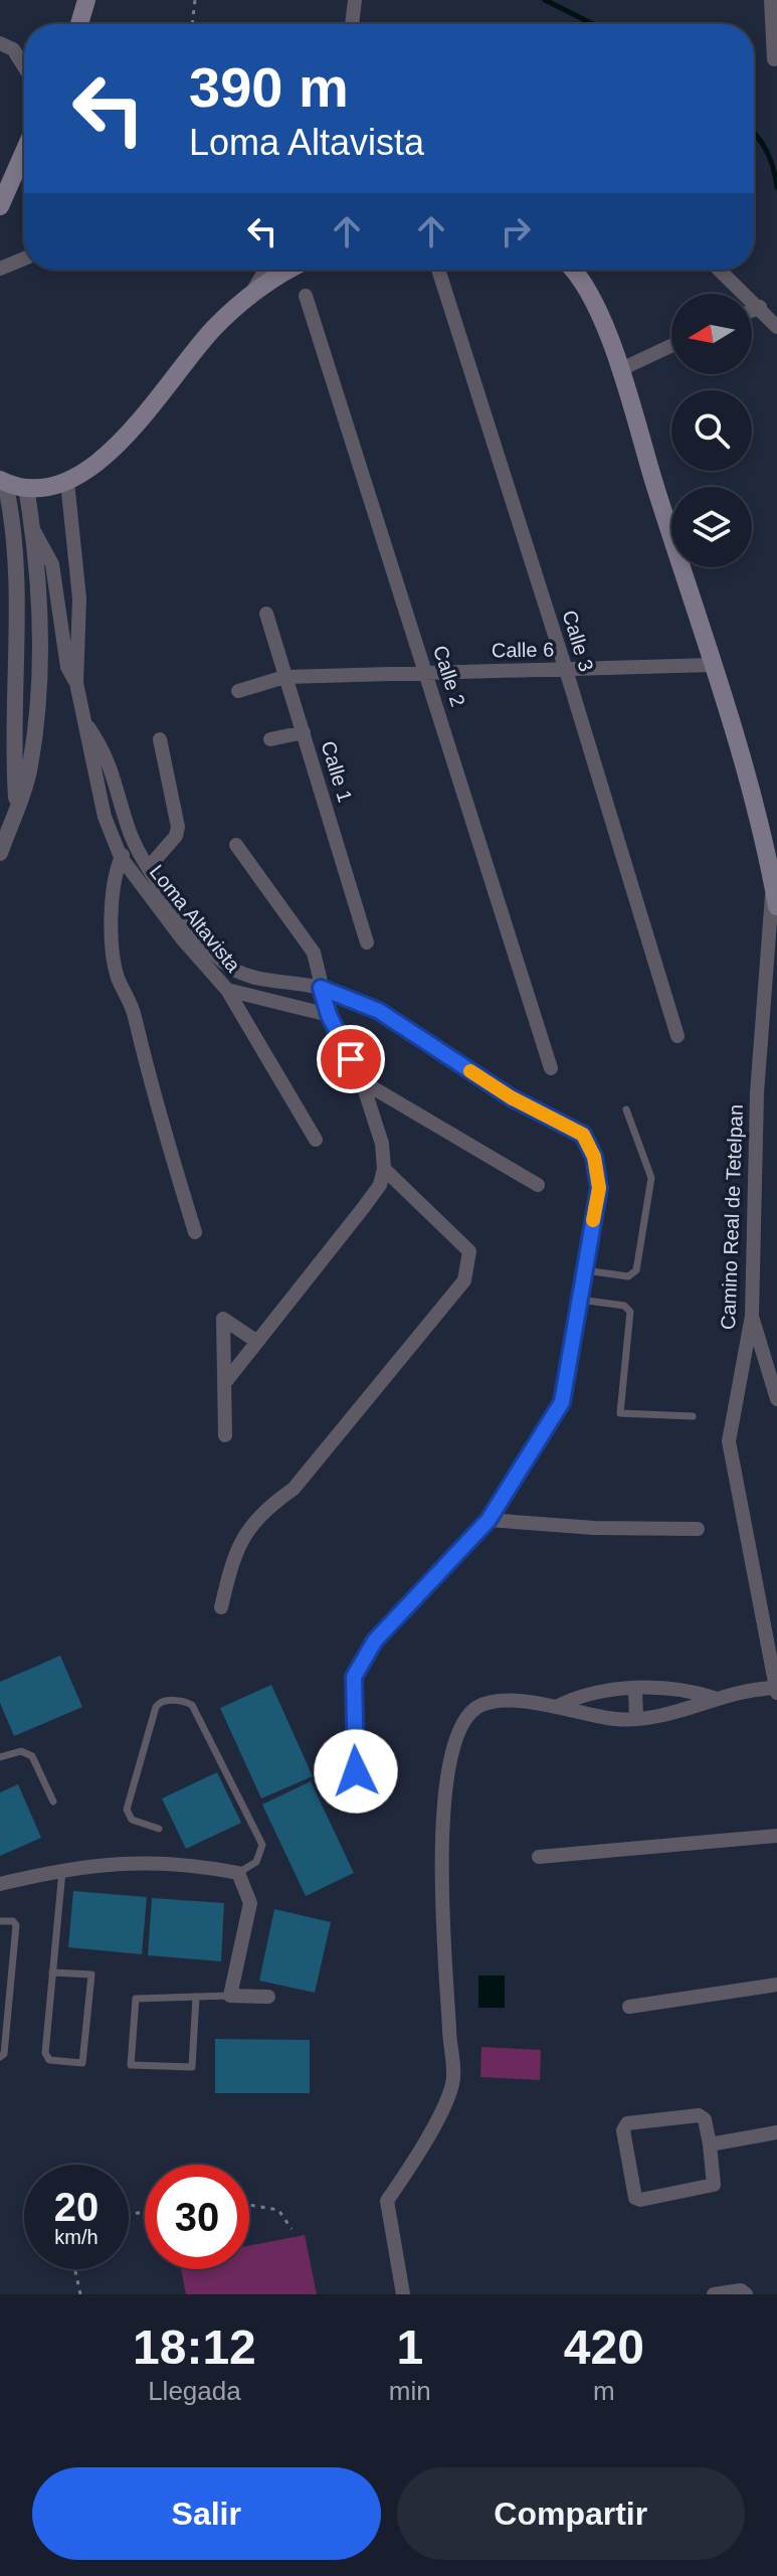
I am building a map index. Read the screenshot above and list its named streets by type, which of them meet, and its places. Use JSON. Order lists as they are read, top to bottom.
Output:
{
  "streets": {
    "street": [
      "Calle 3",
      "Calle 6",
      "Calle 2",
      "Calle 1",
      "Loma Altavista",
      "Camino Real de Tetelpan"
    ]
  },
  "crossings": [
    ["Calle 3", "Calle 6"],
    ["Calle 6", "Calle 2"],
    ["Calle 6", "Calle 1"]
  ],
  "north": "left",
  "page": {
    "turn": ["390 m", "Loma Altavista"],
    "speed": "20 km/h",
    "limit": "30",
    "eta": [
      "18:12",
      "Llegada",
      "1",
      "min",
      "420",
      "m"
    ],
    "buttons": ["Salir", "Compartir"]
  }
}
